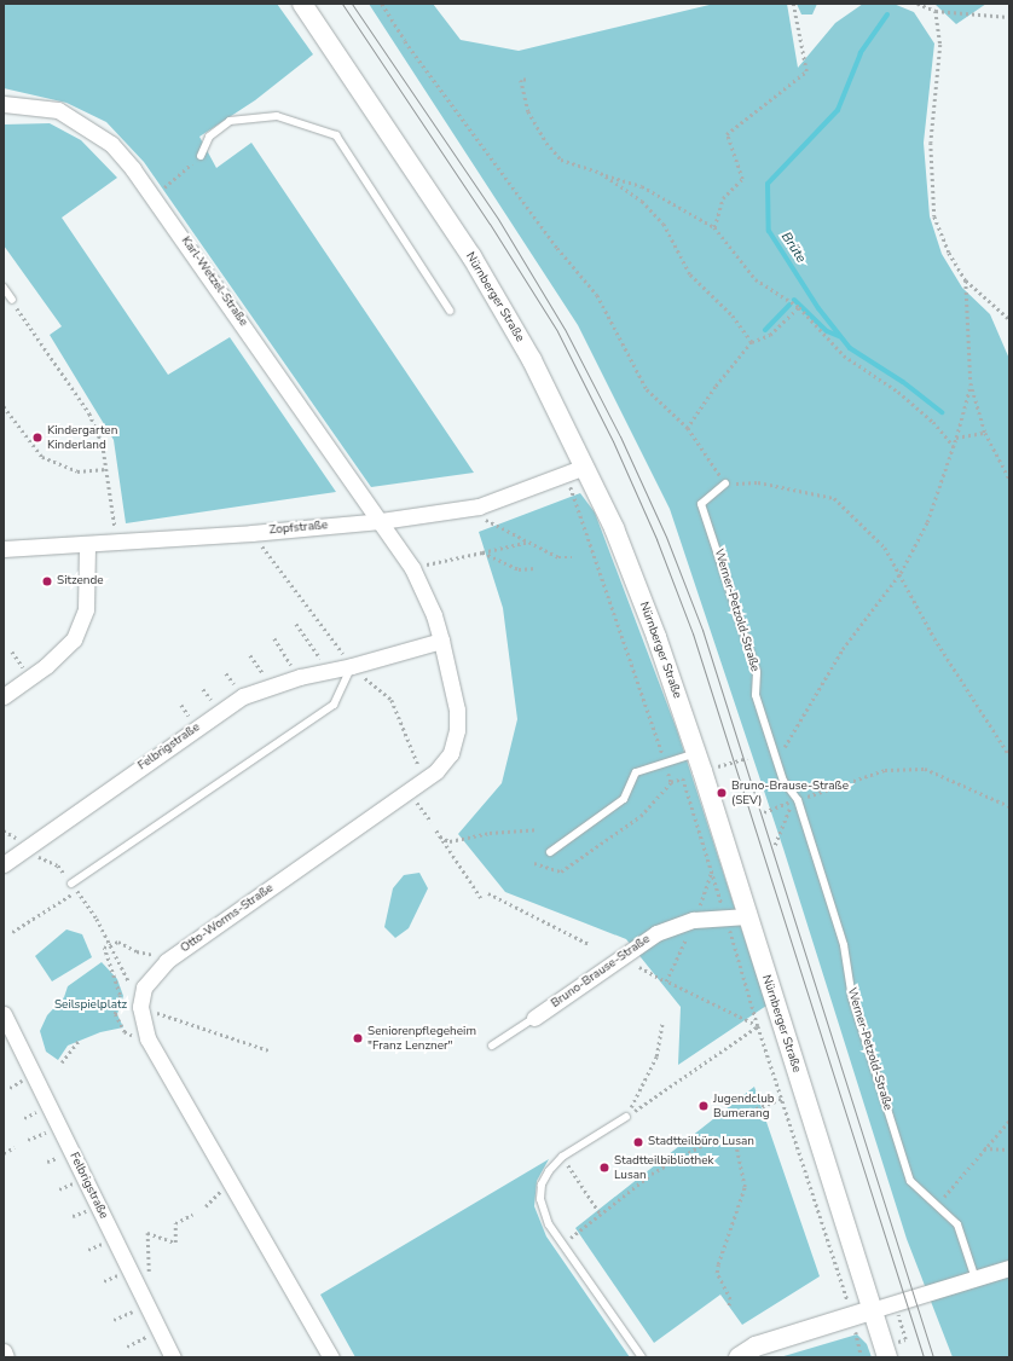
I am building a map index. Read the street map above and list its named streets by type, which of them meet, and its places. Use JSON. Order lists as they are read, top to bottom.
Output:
{
  "streets": {
    "street": [
      "Karl-Wetzel-Straße",
      "Nürnberger Straße",
      "Zopfstraße",
      "Felbrigstraße",
      "Otto-Worms-Straße",
      "Bruno-Brause-Straße"
    ],
    "lane": ["Werner-Petzold-Straße"]
  },
  "crossings": [
    ["Karl-Wetzel-Straße", "Zopfstraße"],
    ["Karl-Wetzel-Straße", "Otto-Worms-Straße"],
    ["Nürnberger Straße", "Zopfstraße"],
    ["Nürnberger Straße", "Bruno-Brause-Straße"],
    ["Zopfstraße", "Otto-Worms-Straße"],
    ["Felbrigstraße", "Otto-Worms-Straße"]
  ],
  "water": ["Brüte"],
  "parks": ["Seilspielplatz"],
  "places": [
    "Kindergarten Kinderland",
    "Sitzende",
    "Bruno-Brause-Straße (SEV)",
    "Seniorenpflegeheim \"Franz Lenzner\"",
    "Jugendclub Bumerang",
    "Stadtteilbüro Lusan",
    "Stadtteilbibliothek Lusan"
  ]
}
